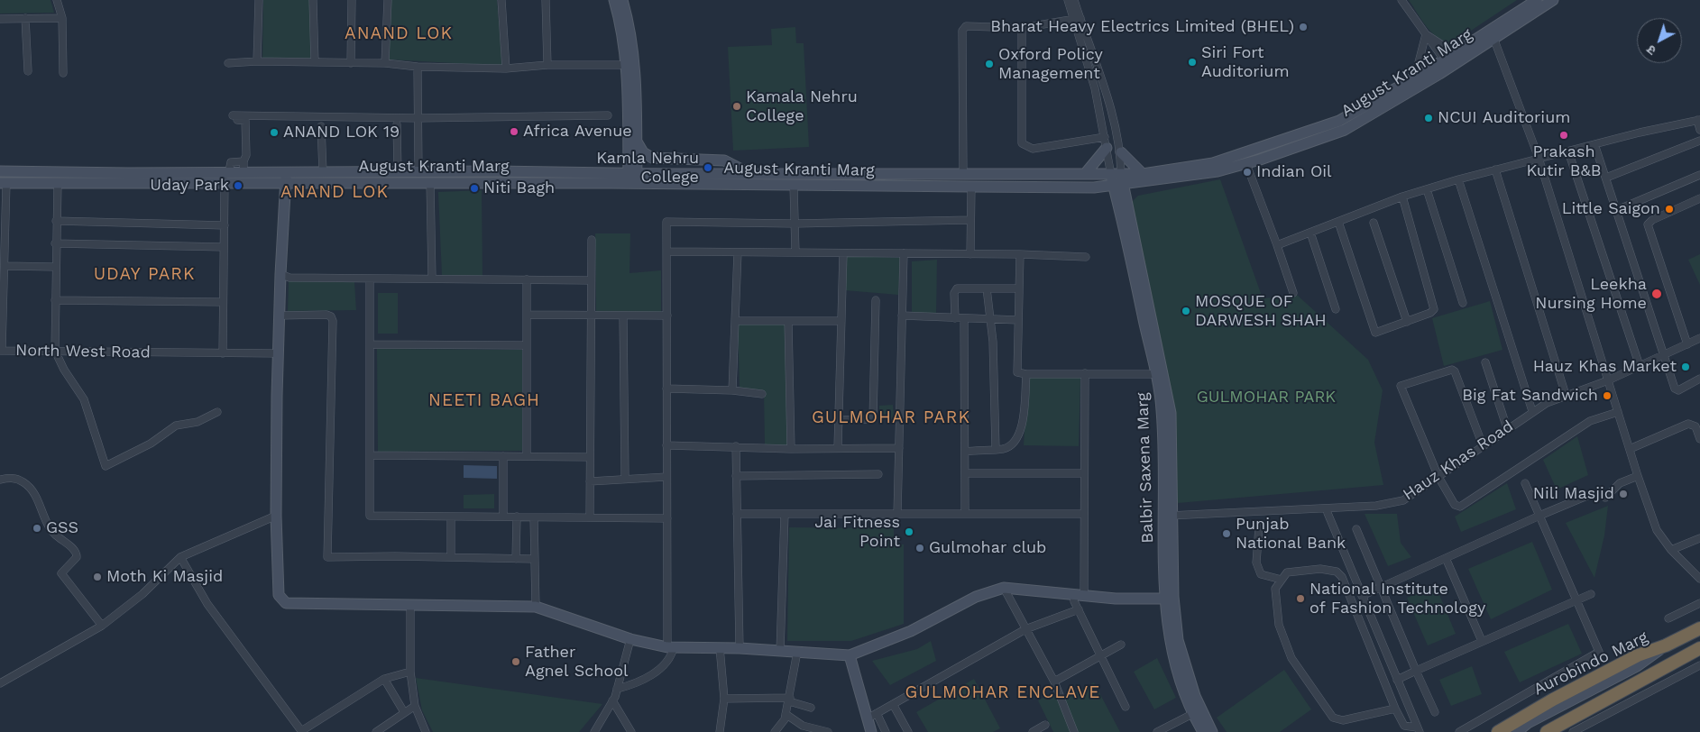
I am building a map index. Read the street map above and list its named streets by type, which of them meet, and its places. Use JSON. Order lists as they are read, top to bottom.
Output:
{
  "streets": {
    "highway": ["Aurobindo Marg"],
    "main road": ["August Kranti Marg", "Balbir Saxena Marg"],
    "street": ["North West Road", "Hauz Khas Road"]
  },
  "crossings": [
    ["August Kranti Marg", "North West Road"],
    ["August Kranti Marg", "Balbir Saxena Marg"],
    ["Hauz Khas Road", "Balbir Saxena Marg"]
  ],
  "districts": [
    "ANAND LOK",
    "ANAND LOK",
    "UDAY PARK",
    "NEETI BAGH",
    "GULMOHAR PARK",
    "GULMOHAR ENCLAVE"
  ],
  "parks": ["GULMOHAR PARK"],
  "places": [
    "Bharat Heavy Electrics Limited (BHEL)",
    "Siri Fort Auditorium",
    "Oxford Policy Management",
    "Kamala Nehru College",
    "NCUI Auditorium",
    "Africa Avenue",
    "ANAND LOK 19",
    "Prakash Kutir B&B",
    "Kamla Nehru College",
    "Indian Oil",
    "Uday Park",
    "Niti Bagh",
    "Little Saigon",
    "Leekha Nursing Home",
    "MOSQUE OF DARWESH SHAH",
    "Hauz Khas Market",
    "Big Fat Sandwich",
    "Nili Masjid",
    "GSS",
    "Jai Fitness Point",
    "Punjab National Bank",
    "Gulmohar club",
    "Moth Ki Masjid",
    "National Institute of Fashion Technology",
    "Father Agnel School"
  ],
  "north": "bottom left"
}
